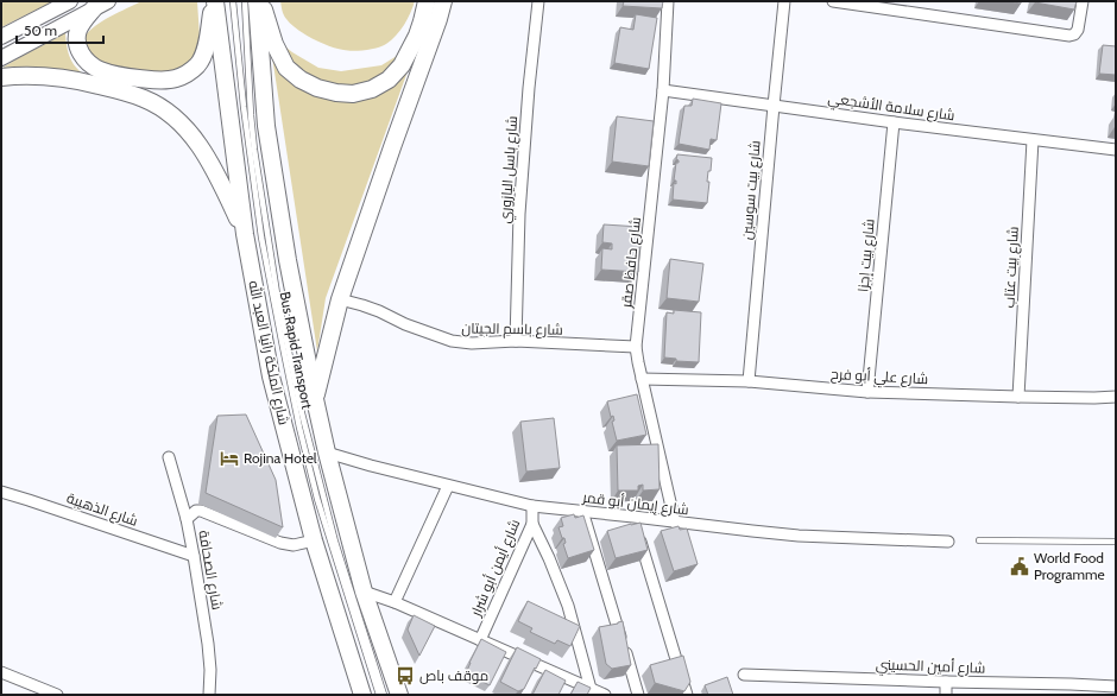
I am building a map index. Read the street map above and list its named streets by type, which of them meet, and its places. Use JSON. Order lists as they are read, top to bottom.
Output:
{
  "streets": {
    "main road": ["شارع الملكة رانيا العبد الله"],
    "street": [
      "شارع سلامة الأشجعي",
      "شارع باسل اليازوري",
      "شارع بيت سوسين",
      "شارع بيت إجزا",
      "شارع حافظ صقر",
      "شارع بيت عتاب",
      "شارع باسم الجيتان",
      "شارع علي أبو فرح",
      "شارع إيمان أبو قمر",
      "شارع الذهيبة",
      "شارع أيمن أبو شرار",
      "شارع الصحافة",
      "شارع أمين الحسيني"
    ],
    "lane": ["Bus Rapid Transport"]
  },
  "crossings": [
    ["شارع سلامة الأشجعي", "شارع بيت سوسين"],
    ["شارع سلامة الأشجعي", "شارع بيت إجزا"],
    ["شارع سلامة الأشجعي", "شارع حافظ صقر"],
    ["شارع سلامة الأشجعي", "شارع بيت عتاب"],
    ["شارع باسل اليازوري", "شارع باسم الجيتان"],
    ["شارع بيت سوسين", "شارع علي أبو فرح"],
    ["شارع بيت إجزا", "شارع علي أبو فرح"],
    ["شارع حافظ صقر", "شارع باسم الجيتان"],
    ["شارع حافظ صقر", "شارع علي أبو فرح"],
    ["شارع حافظ صقر", "شارع إيمان أبو قمر"],
    ["شارع بيت عتاب", "شارع علي أبو فرح"],
    ["شارع إيمان أبو قمر", "شارع أيمن أبو شرار"],
    ["شارع الذهيبة", "شارع الصحافة"]
  ],
  "places": {
    "hotel": ["Rojina Hotel"],
    "public building": ["World Food Programme"],
    "bus stop": ["موقف باص"]
  },
  "scale_bar": "50 m"
}
